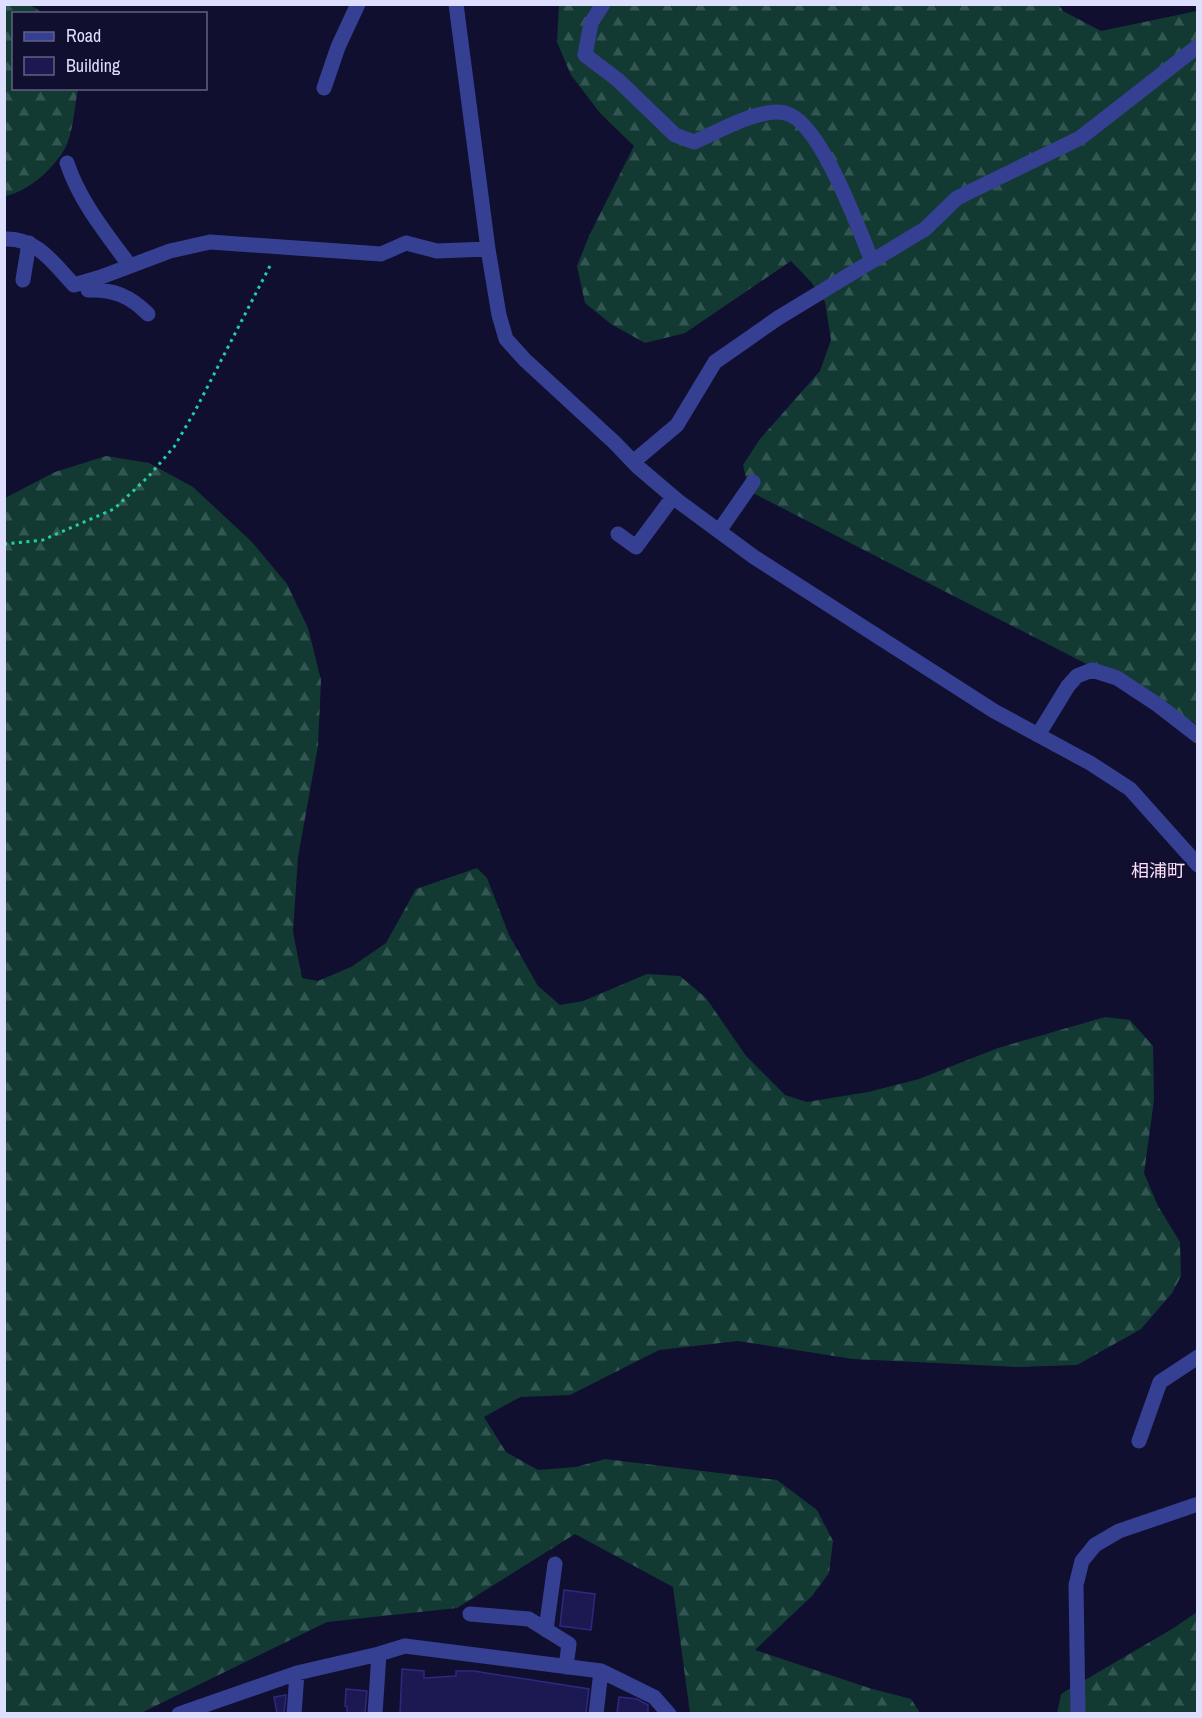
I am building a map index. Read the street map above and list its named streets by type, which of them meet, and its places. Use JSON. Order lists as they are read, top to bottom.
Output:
{
  "districts": ["相浦町"],
  "legend": ["Road", "Building"]
}
